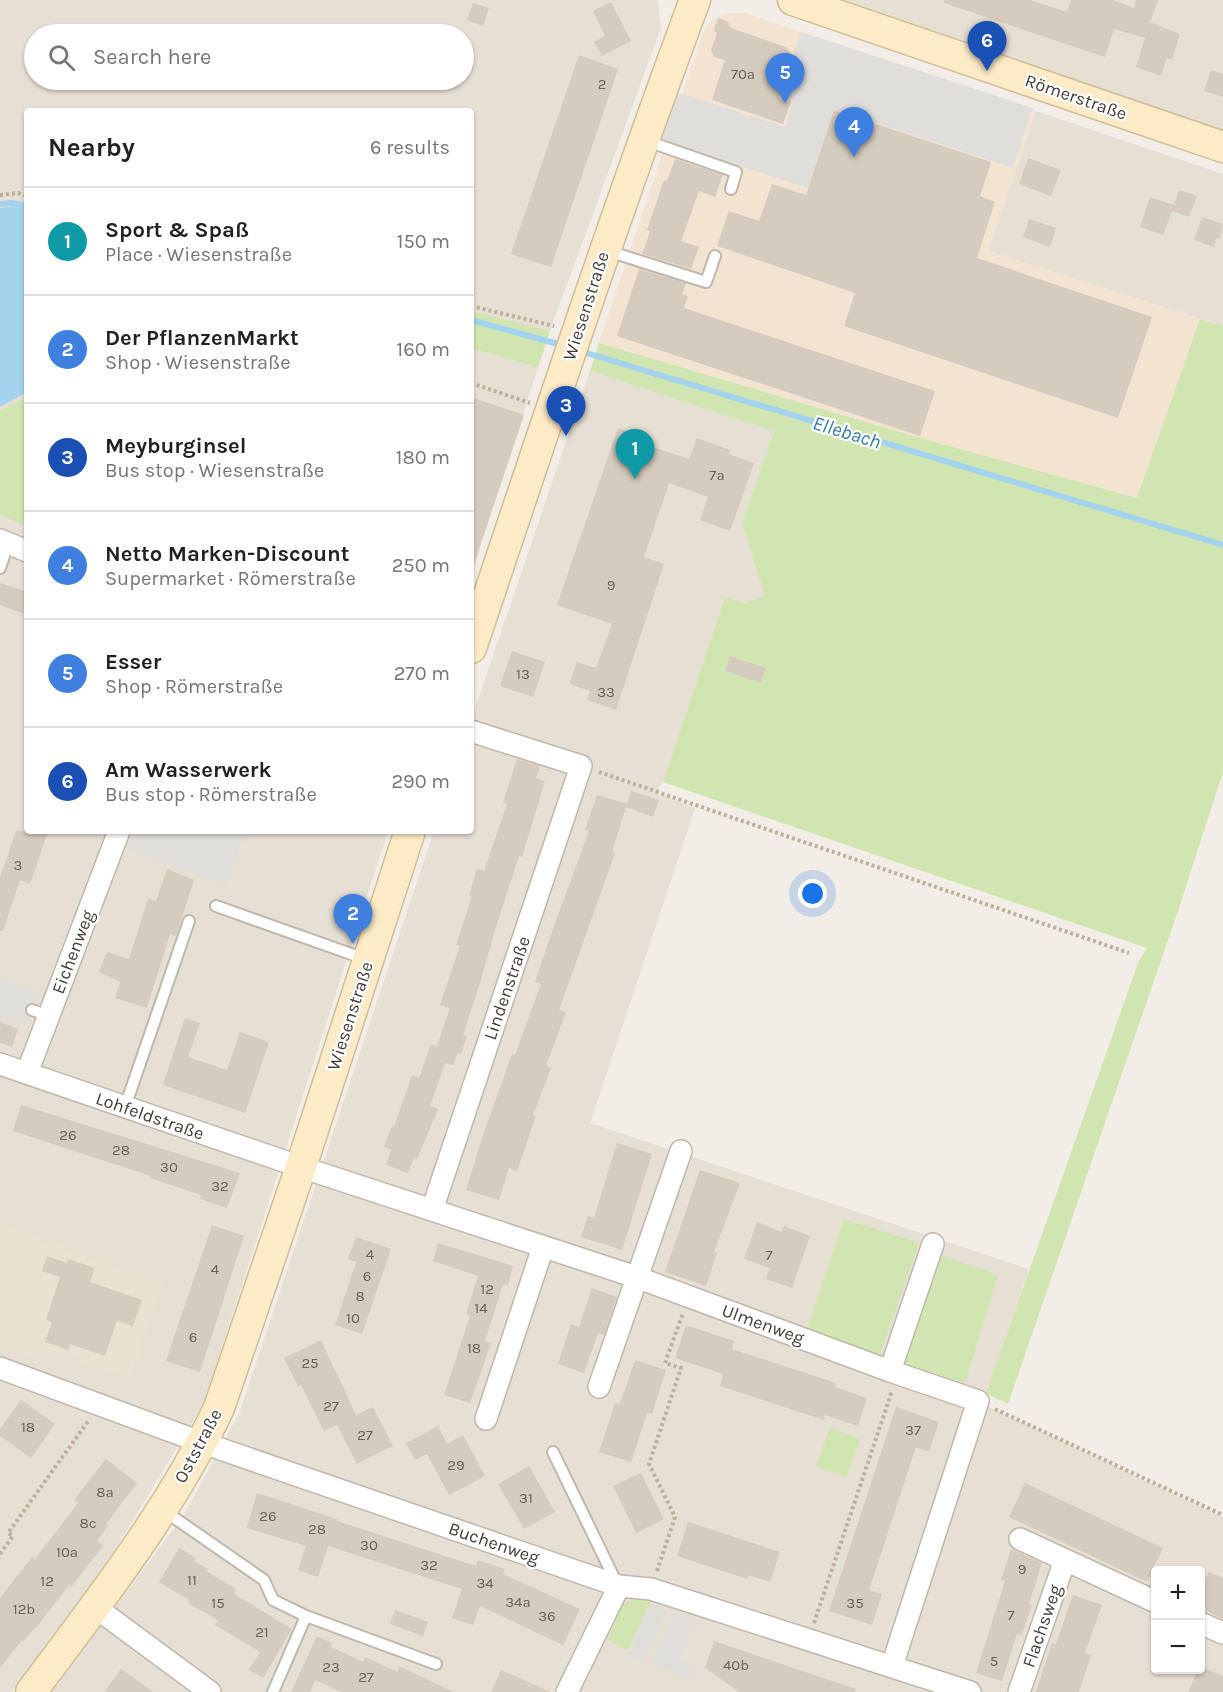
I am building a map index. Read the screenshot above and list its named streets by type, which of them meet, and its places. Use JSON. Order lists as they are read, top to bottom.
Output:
{
  "streets": {
    "main road": ["Römerstraße", "Wiesenstraße", "Oststraße"],
    "street": [
      "Eichenweg",
      "Lindenstraße",
      "Lohfeldstraße",
      "Ulmenweg",
      "Buchenweg",
      "Flachsweg"
    ]
  },
  "crossings": [
    ["Wiesenstraße", "Lohfeldstraße"],
    ["Wiesenstraße", "Ulmenweg"],
    ["Wiesenstraße", "Oststraße"],
    ["Eichenweg", "Lohfeldstraße"],
    ["Lindenstraße", "Ulmenweg"],
    ["Lohfeldstraße", "Ulmenweg"],
    ["Lohfeldstraße", "Oststraße"],
    ["Ulmenweg", "Oststraße"],
    ["Oststraße", "Buchenweg"]
  ],
  "water": ["Ellebach"],
  "house_numbers": [
    "70a",
    "2",
    "7a",
    "9",
    "13",
    "33",
    "3",
    "26",
    "28",
    "30",
    "32",
    "4",
    "7",
    "4",
    "6",
    "12",
    "8",
    "14",
    "10",
    "6",
    "18",
    "25",
    "27",
    "18",
    "37",
    "27",
    "29",
    "8a",
    "31",
    "26",
    "8c",
    "28",
    "30",
    "10a",
    "32",
    "9",
    "11",
    "12",
    "34",
    "34a",
    "15",
    "35",
    "12b",
    "7",
    "36",
    "21",
    "5",
    "40b",
    "23",
    "27"
  ],
  "page": {
    "pins": [
      "6",
      "5",
      "4",
      "3",
      "1",
      "2"
    ],
    "search": "Search here",
    "heading": ["Nearby", "6 results"],
    "list": [
      {
        "mark": "1",
        "name": "Sport & Spaß",
        "note": "Place · Wiesenstraße",
        "value": "150 m"
      },
      {
        "mark": "2",
        "name": "Der PflanzenMarkt",
        "note": "Shop · Wiesenstraße",
        "value": "160 m"
      },
      {
        "mark": "3",
        "name": "Meyburginsel",
        "note": "Bus stop · Wiesenstraße",
        "value": "180 m"
      },
      {
        "mark": "4",
        "name": "Netto Marken-Discount",
        "note": "Supermarket · Römerstraße",
        "value": "250 m"
      },
      {
        "mark": "5",
        "name": "Esser",
        "note": "Shop · Römerstraße",
        "value": "270 m"
      },
      {
        "mark": "6",
        "name": "Am Wasserwerk",
        "note": "Bus stop · Römerstraße",
        "value": "290 m"
      }
    ],
    "map_buttons": ["+", "−"]
  }
}
